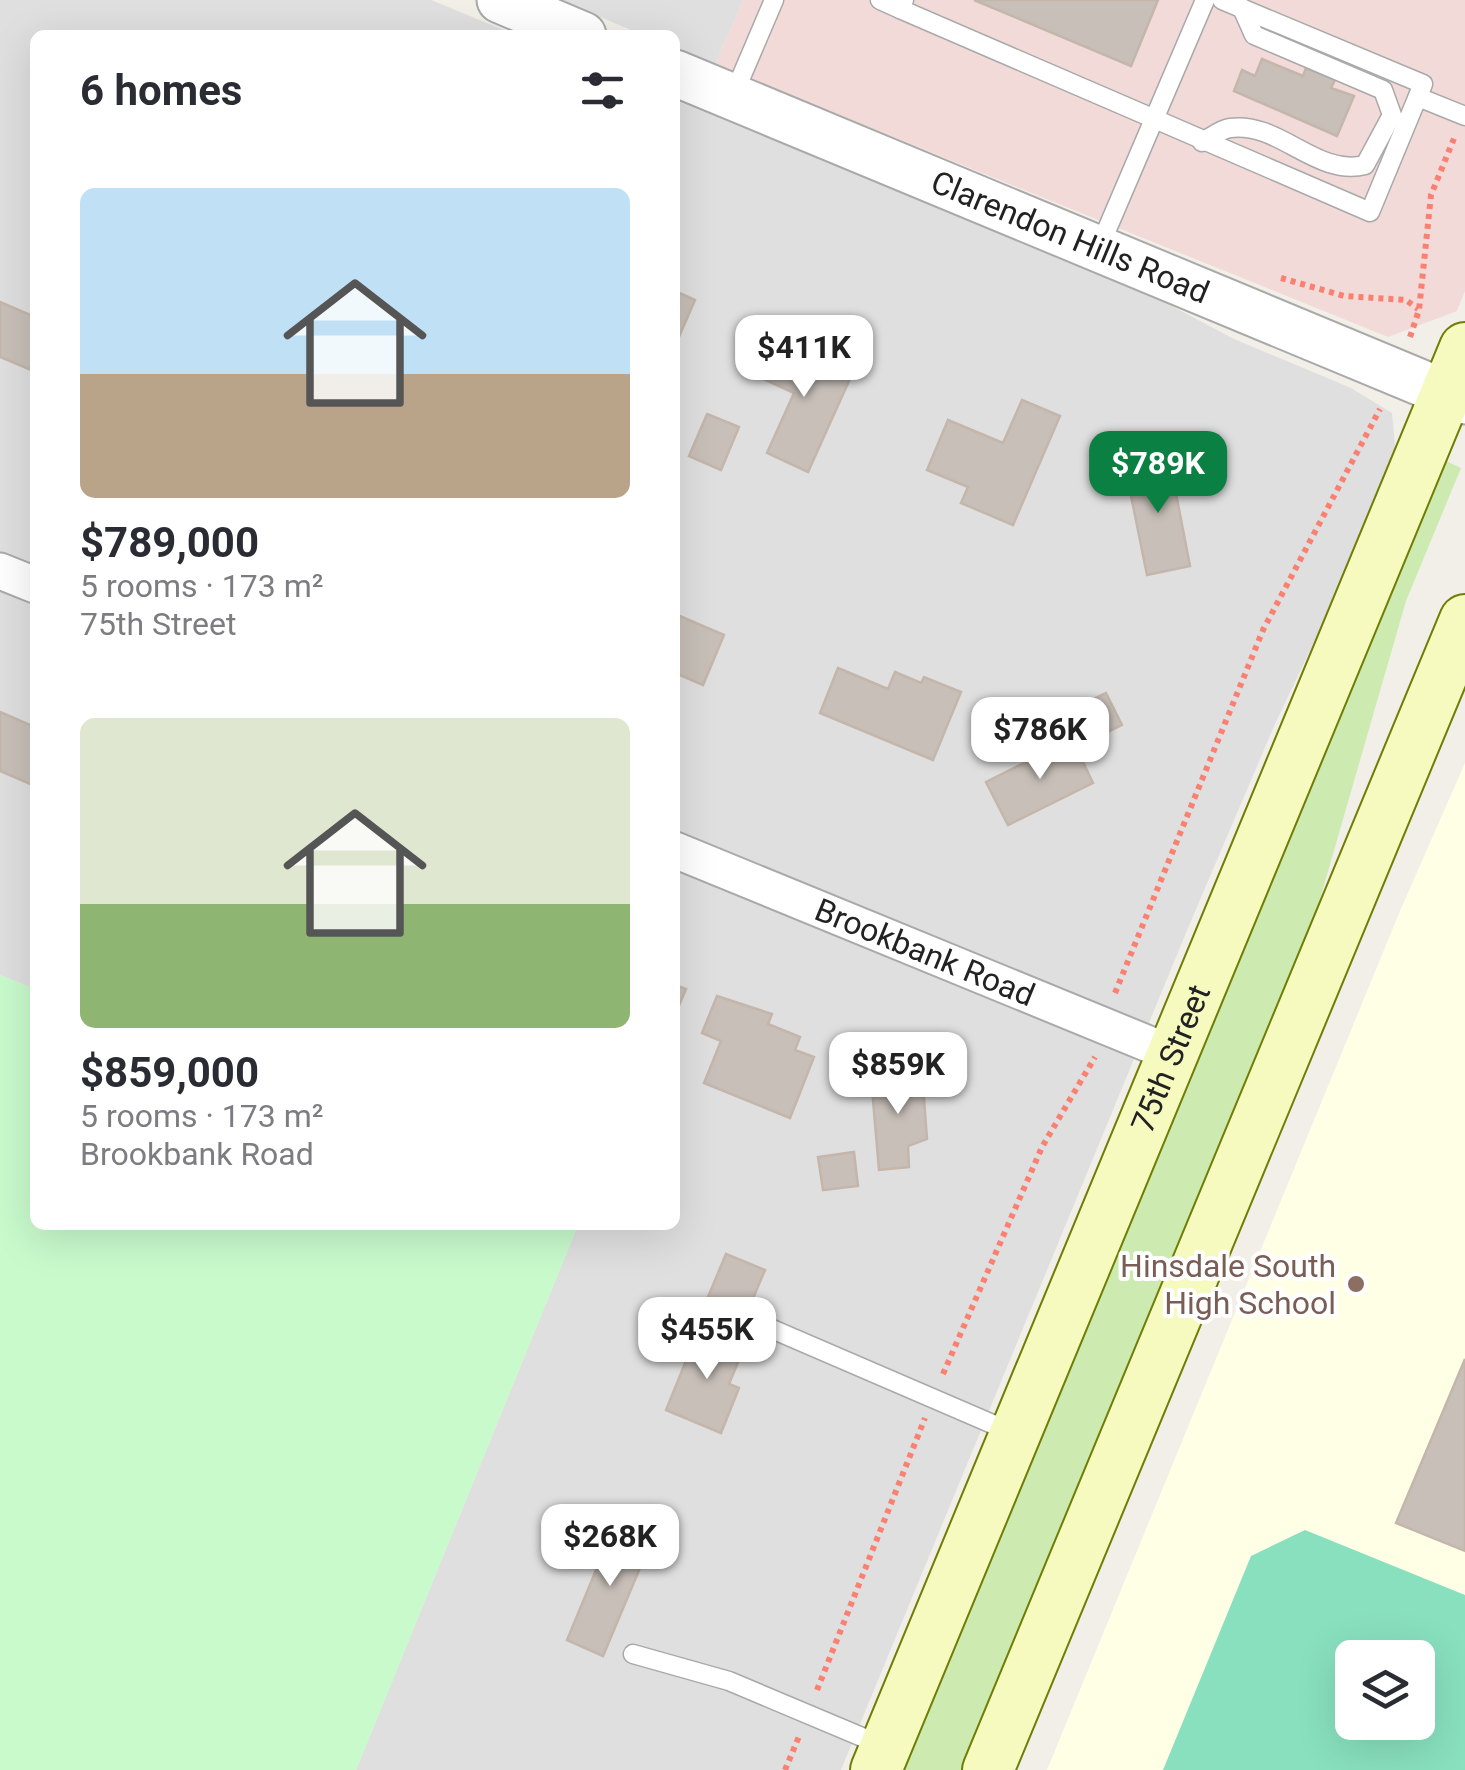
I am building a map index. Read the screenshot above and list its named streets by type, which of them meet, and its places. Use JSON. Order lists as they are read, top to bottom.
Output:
{
  "streets": {
    "main road": ["75th Street"],
    "street": ["Clarendon Hills Road", "Brookbank Road"]
  },
  "crossings": [
    ["Clarendon Hills Road", "75th Street"],
    ["Brookbank Road", "75th Street"]
  ],
  "places": ["Hinsdale South High School"],
  "page": {
    "heading": "6 homes",
    "list": [
      {
        "name": "$789,000",
        "note": "5 rooms · 173 m² · 75th Street"
      },
      {
        "name": "$859,000",
        "note": "5 rooms · 173 m² · Brookbank Road"
      }
    ],
    "price": [
      "$411K",
      "$789K",
      "$786K",
      "$859K",
      "$455K",
      "$268K"
    ]
  }
}
